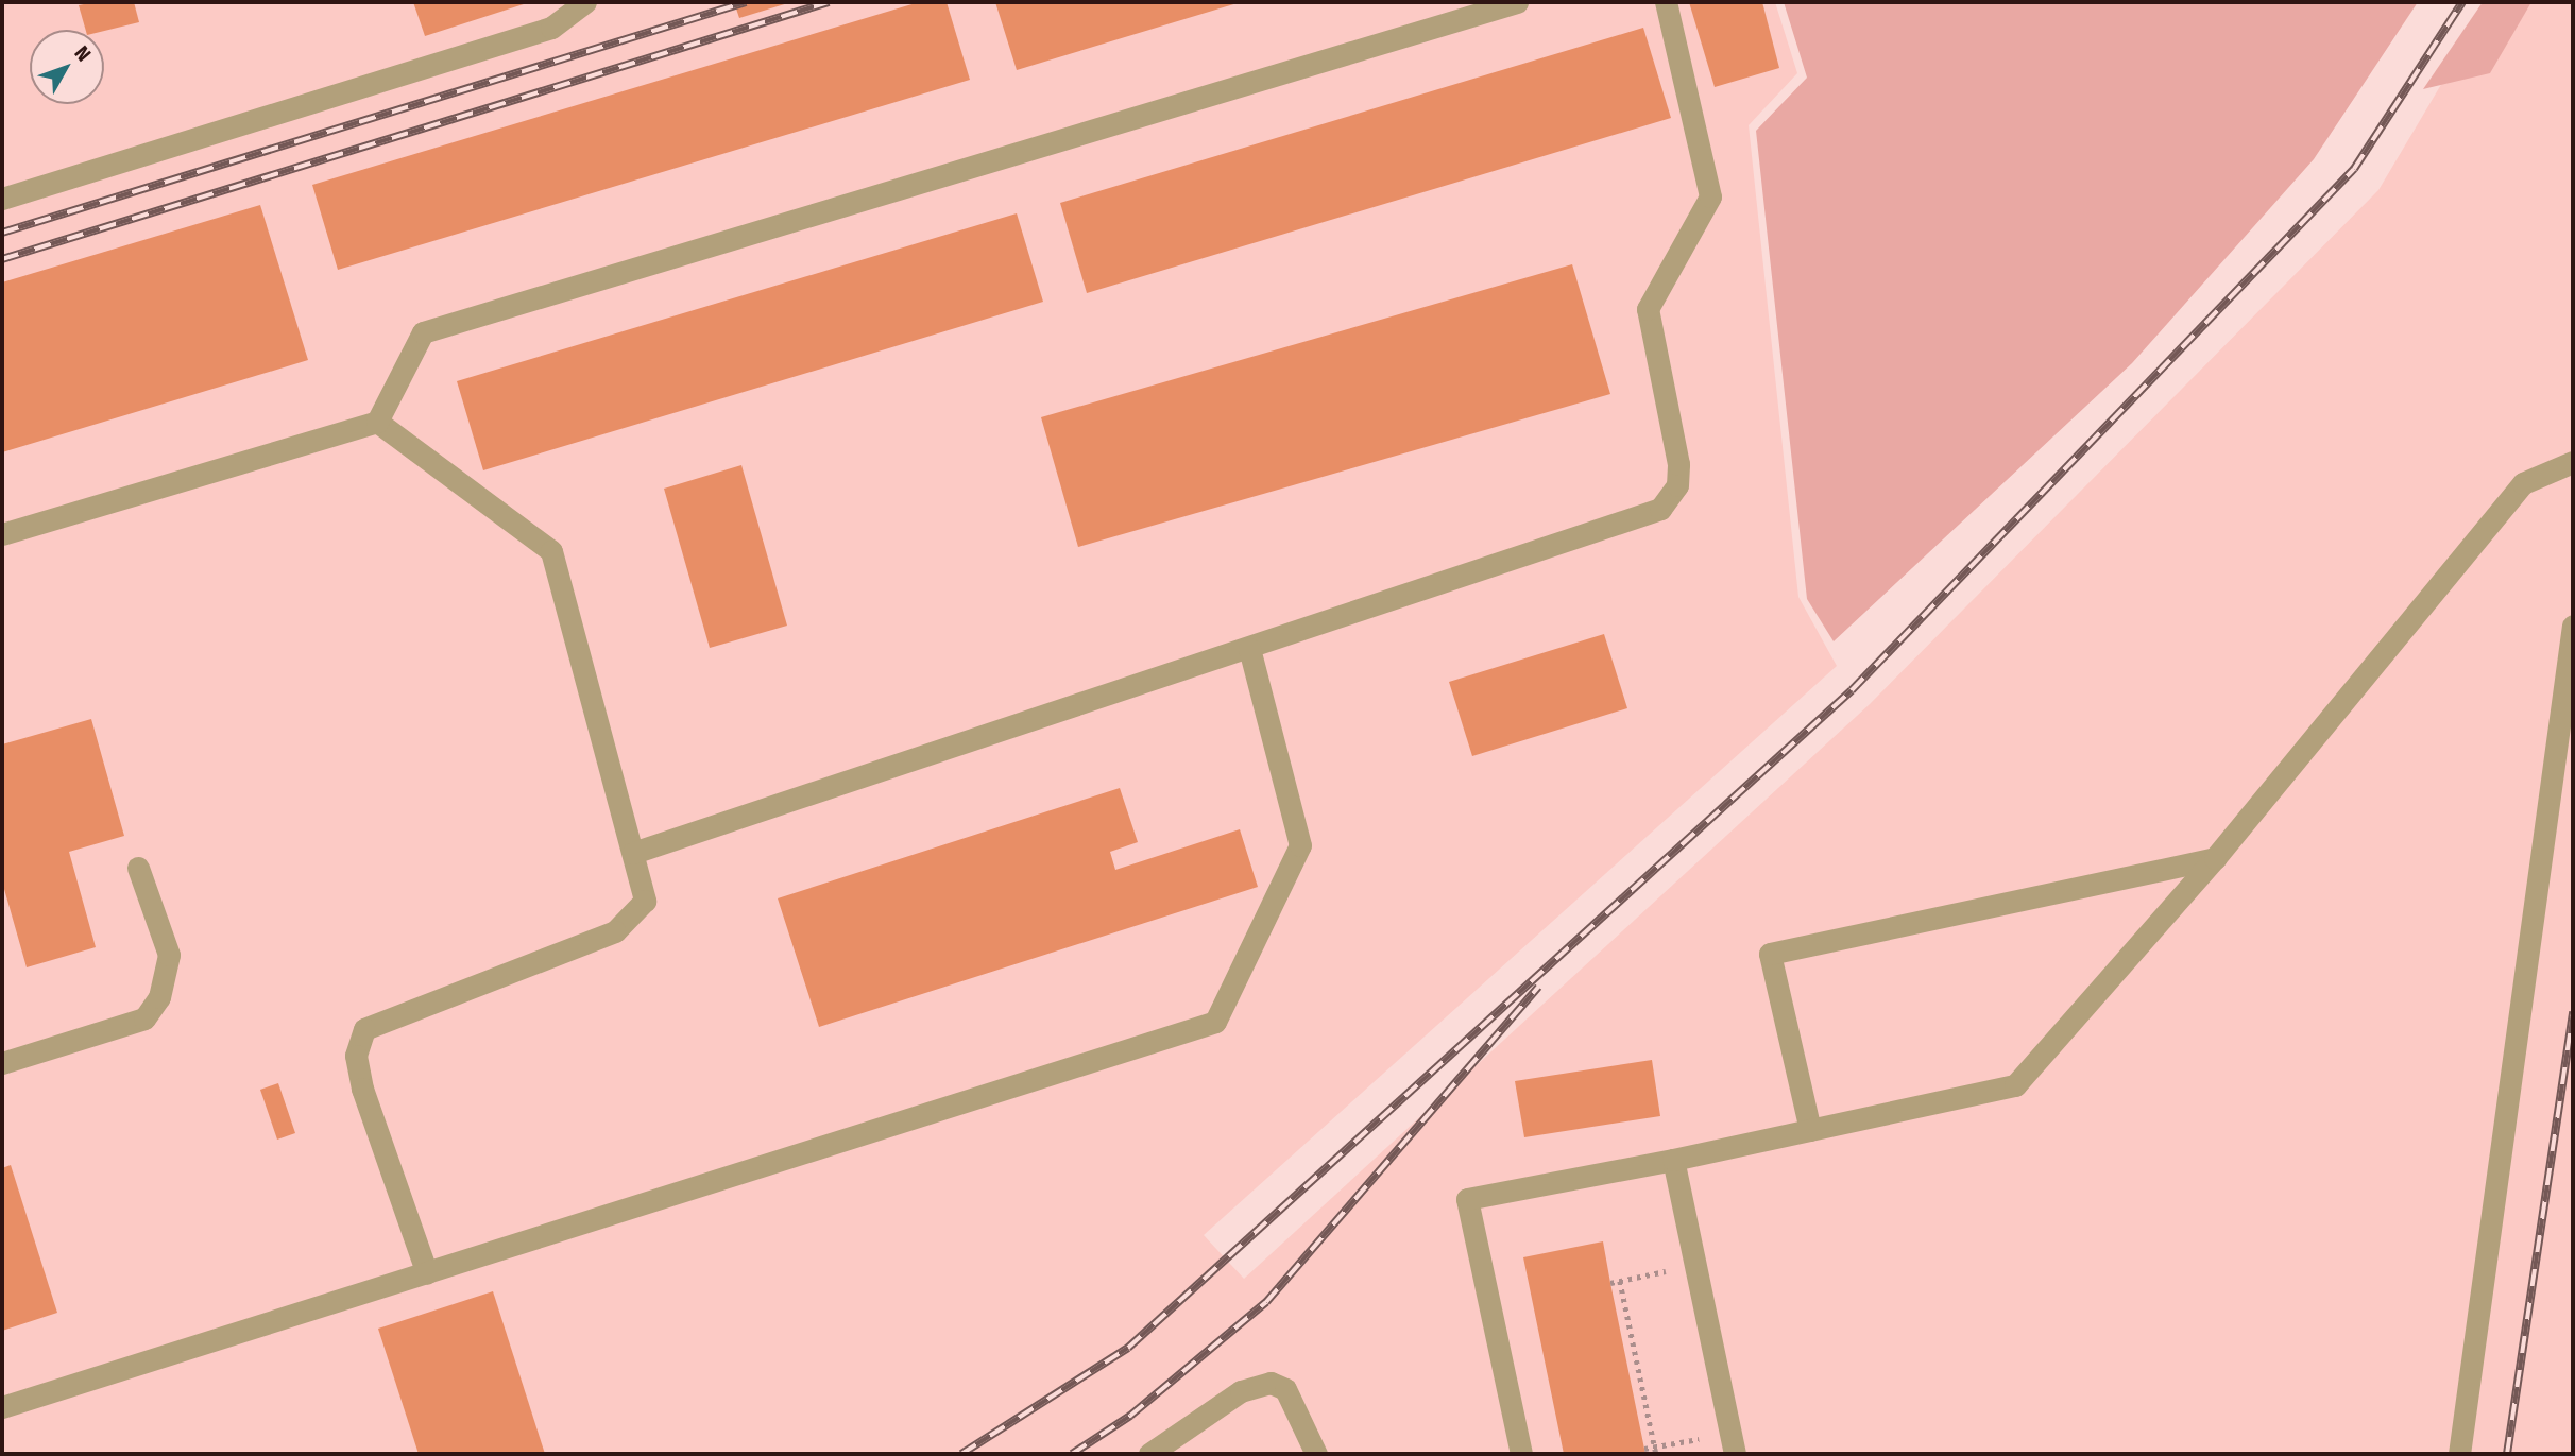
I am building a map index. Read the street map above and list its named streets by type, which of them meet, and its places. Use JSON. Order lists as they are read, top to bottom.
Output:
{
  "north": "top right"
}
